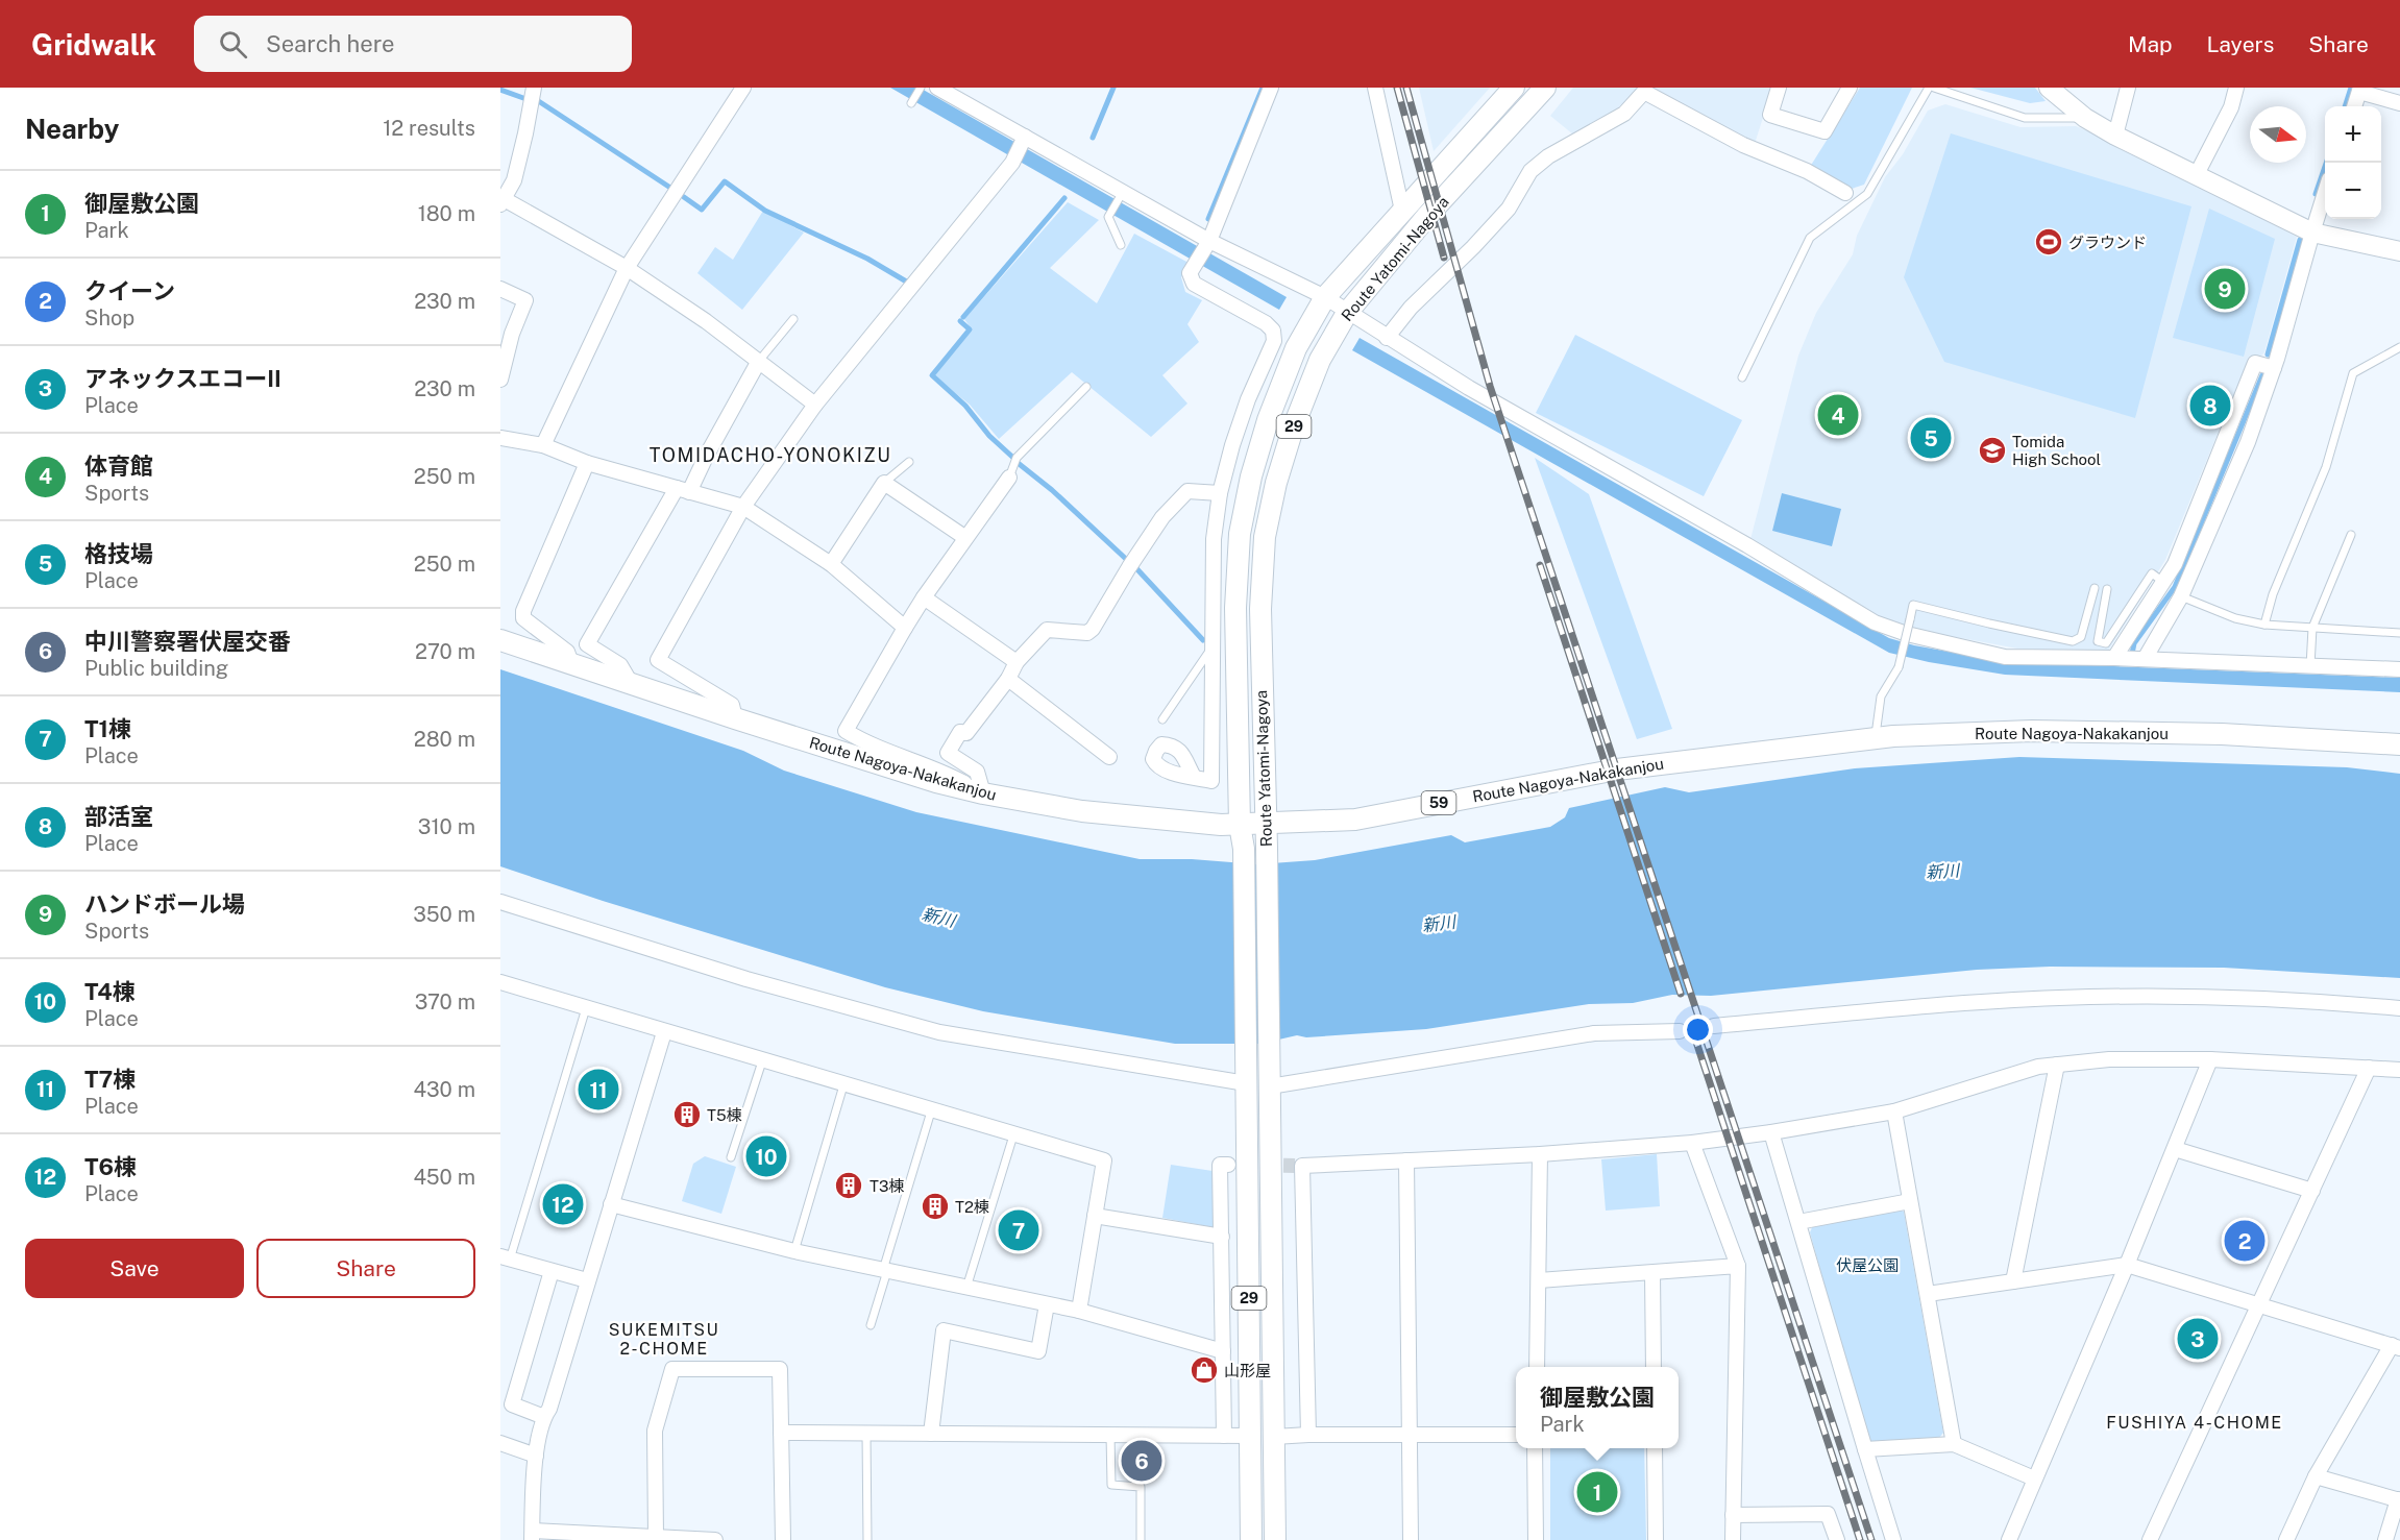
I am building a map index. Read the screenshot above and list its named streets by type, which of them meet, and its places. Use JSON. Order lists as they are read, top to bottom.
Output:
{
  "streets": {
    "main road": [
      "Route Yatomi-Nagoya",
      "29",
      "Route Nagoya-Nakakanjou",
      "59"
    ]
  },
  "crossings": [
    ["Route Yatomi-Nagoya", "Route Nagoya-Nakakanjou"]
  ],
  "districts": ["TOMIDACHO-YONOKIZU", "SUKEMITSU 2-CHOME", "FUSHIYA 4-CHOME"],
  "water": ["新川"],
  "parks": ["伏屋公園"],
  "places": {
    "sports": ["グラウンド"],
    "school or university": ["Tomida High School"],
    "building": ["T5棟", "T3棟", "T2棟"],
    "shop": ["山形屋"]
  },
  "north": "right",
  "page": {
    "header": "Gridwalk",
    "search": "Search here",
    "nav": ["Map", "Layers", "Share"],
    "heading": ["Nearby", "12 results"],
    "map_buttons": ["+", "−"],
    "list": [
      {
        "mark": "1",
        "name": "御屋敷公園",
        "note": "Park",
        "value": "180 m"
      },
      {
        "mark": "2",
        "name": "クイーン",
        "note": "Shop",
        "value": "230 m"
      },
      {
        "mark": "3",
        "name": "アネックスエコーII",
        "note": "Place",
        "value": "230 m"
      },
      {
        "mark": "4",
        "name": "体育館",
        "note": "Sports",
        "value": "250 m"
      },
      {
        "mark": "5",
        "name": "格技場",
        "note": "Place",
        "value": "250 m"
      },
      {
        "mark": "6",
        "name": "中川警察署伏屋交番",
        "note": "Public building",
        "value": "270 m"
      },
      {
        "mark": "7",
        "name": "T1棟",
        "note": "Place",
        "value": "280 m"
      },
      {
        "mark": "8",
        "name": "部活室",
        "note": "Place",
        "value": "310 m"
      },
      {
        "mark": "9",
        "name": "ハンドボール場",
        "note": "Sports",
        "value": "350 m"
      },
      {
        "mark": "10",
        "name": "T4棟",
        "note": "Place",
        "value": "370 m"
      },
      {
        "mark": "11",
        "name": "T7棟",
        "note": "Place",
        "value": "430 m"
      },
      {
        "mark": "12",
        "name": "T6棟",
        "note": "Place",
        "value": "450 m"
      }
    ],
    "pins": [
      "9",
      "8",
      "4",
      "5",
      "11",
      "10",
      "12",
      "7",
      "2",
      "3",
      "6",
      "1"
    ],
    "buttons": ["Save", "Share"],
    "popup": ["御屋敷公園", "Park"]
  }
}
